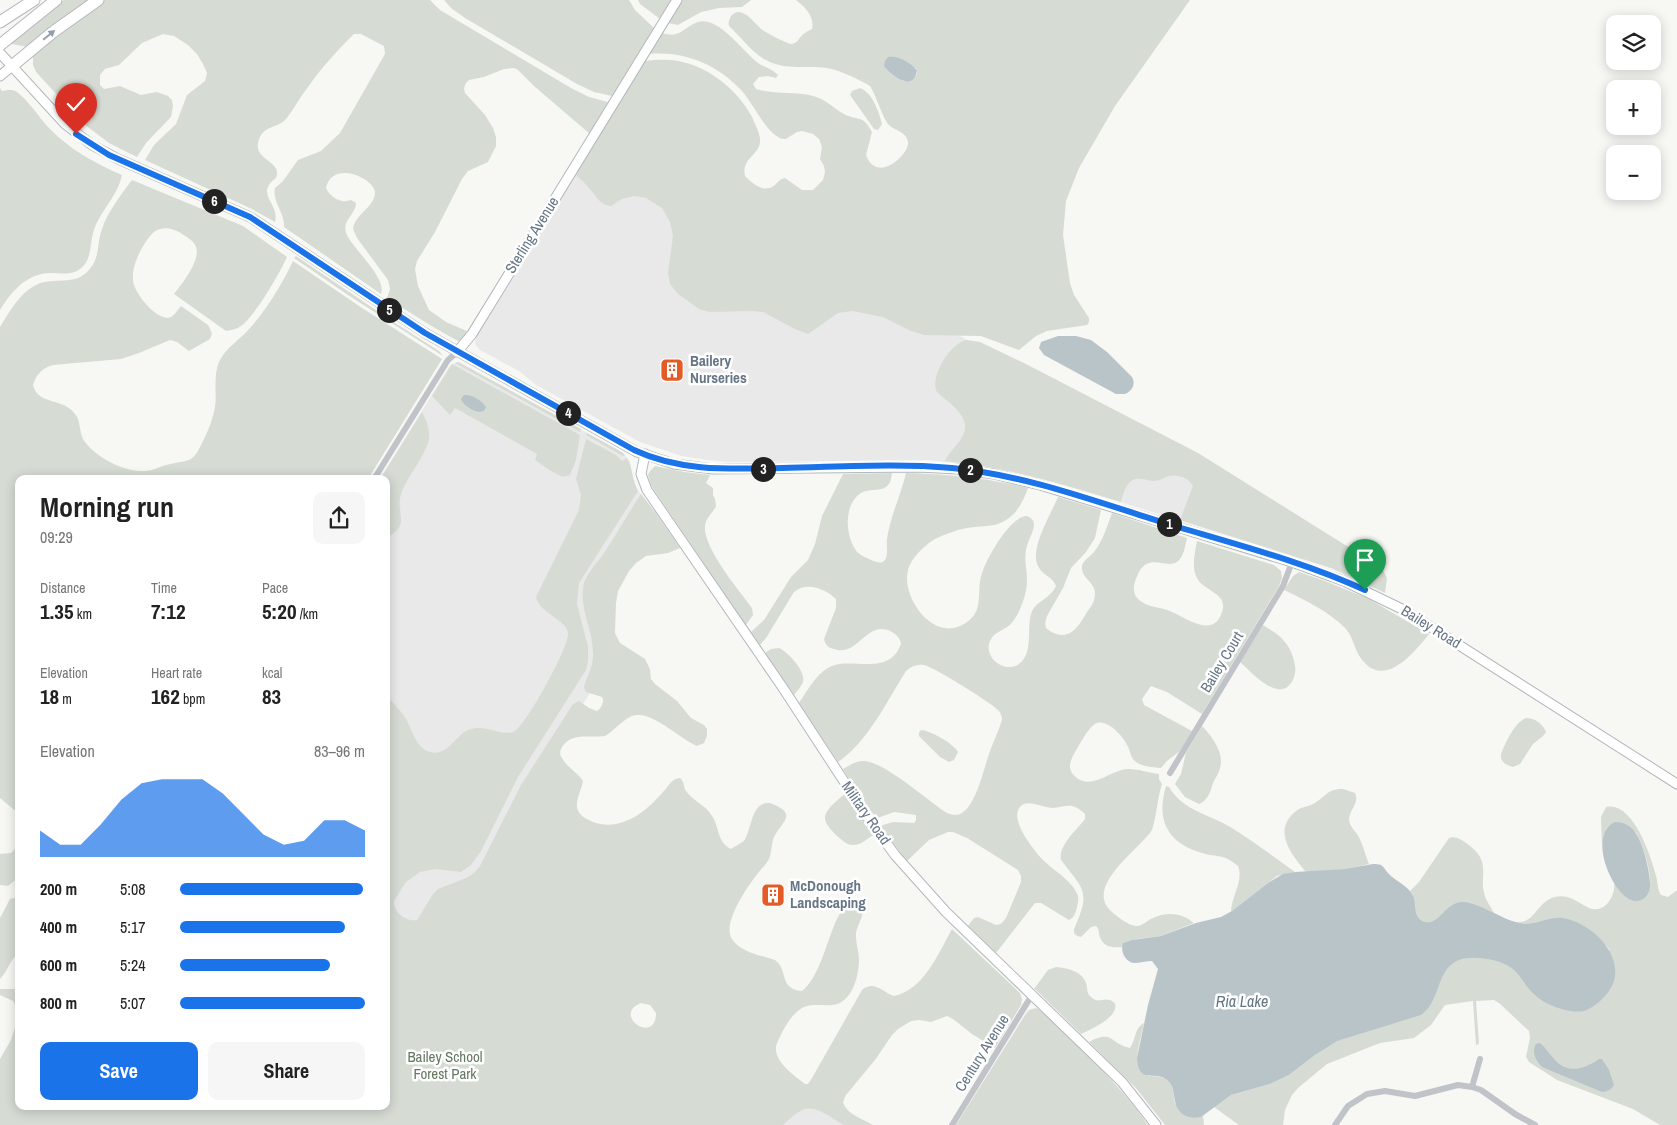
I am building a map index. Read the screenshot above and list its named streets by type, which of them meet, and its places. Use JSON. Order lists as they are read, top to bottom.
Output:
{
  "streets": {
    "main road": ["Sterling Avenue", "Bailey Road", "Military Road"],
    "street": ["Bailey Court", "Century Avenue"]
  },
  "crossings": [
    ["Sterling Avenue", "Bailey Road"],
    ["Bailey Road", "Bailey Court"],
    ["Bailey Road", "Military Road"],
    ["Military Road", "Century Avenue"]
  ],
  "water": ["Ria Lake"],
  "parks": ["Bailey School Forest Park"],
  "places": {
    "building": ["Bailery Nurseries", "McDonough Landscaping"]
  },
  "page": {
    "map_buttons": ["+", "−"],
    "pins": [
      "6",
      "5",
      "4",
      "3",
      "2",
      "1"
    ],
    "heading": ["Morning run", "09:29"],
    "stats": [
      ["Distance", "1.35 km"],
      ["Time", "7:12"],
      ["Pace", "5:20 /km"],
      ["Elevation", "18 m"],
      ["Heart rate", "162 bpm"],
      ["kcal", "83"]
    ],
    "chart": ["Elevation", "83–96 m"],
    "list": [
      {
        "name": "200 m",
        "note": "5:08"
      },
      {
        "name": "400 m",
        "note": "5:17"
      },
      {
        "name": "600 m",
        "note": "5:24"
      },
      {
        "name": "800 m",
        "note": "5:07"
      }
    ],
    "buttons": ["Save", "Share"]
  }
}
